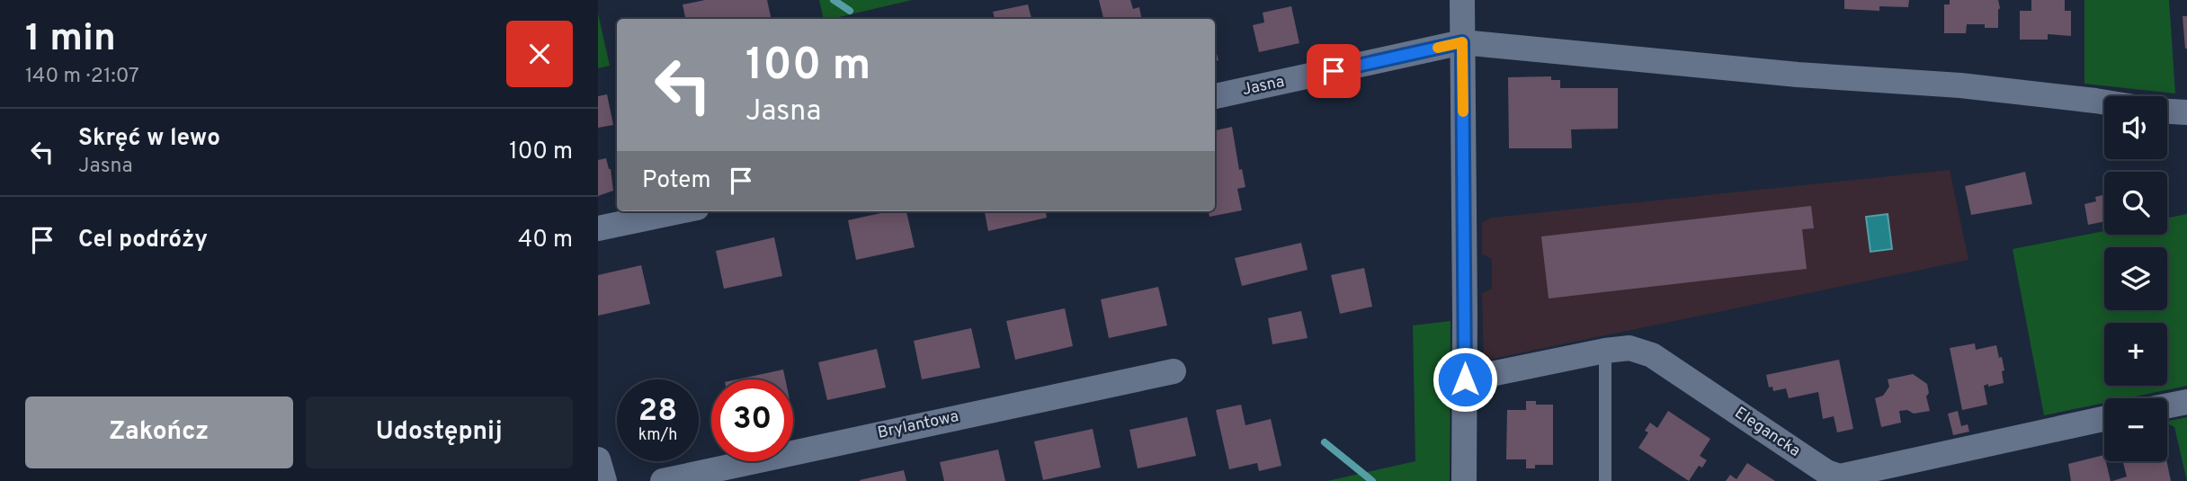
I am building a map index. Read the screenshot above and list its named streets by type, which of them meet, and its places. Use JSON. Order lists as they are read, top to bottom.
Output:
{
  "streets": {
    "street": ["Jasna", "Brylantowa", "Elegancka"]
  },
  "page": {
    "heading": ["1 min", "140 m · 21:07"],
    "turn": ["100 m", "Jasna"],
    "map_buttons": ["+", "−"],
    "list": [
      {
        "name": "Skręć w lewo",
        "note": "Jasna",
        "value": "100 m"
      },
      {
        "name": "Cel podróży",
        "value": "40 m"
      }
    ],
    "then": "Potem",
    "speed": "28 km/h",
    "limit": "30",
    "buttons": ["Zakończ", "Udostępnij"]
  }
}
